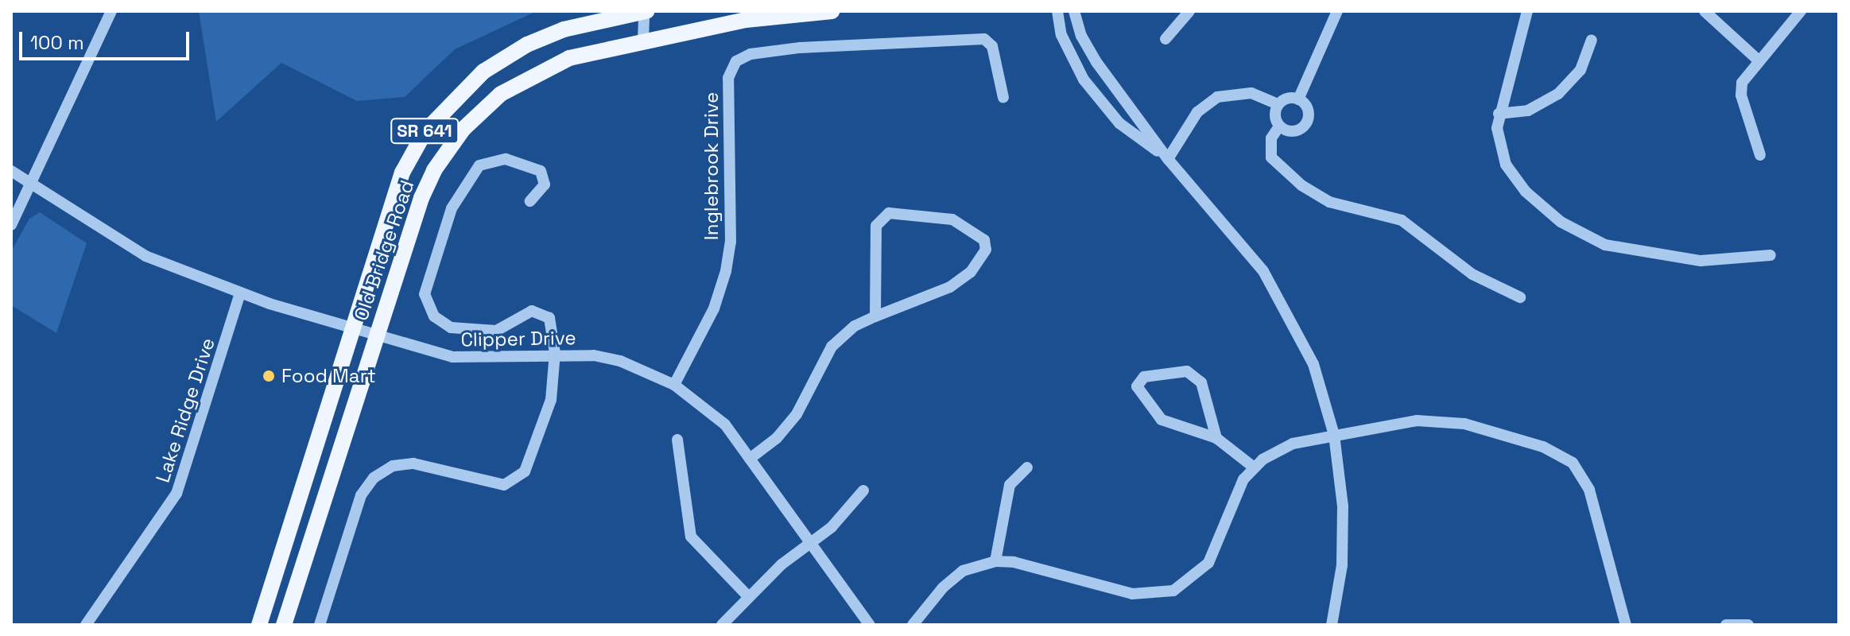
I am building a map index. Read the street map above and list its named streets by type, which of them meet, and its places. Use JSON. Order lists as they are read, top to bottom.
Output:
{
  "streets": {
    "main road": ["SR 641", "Old Bridge Road"],
    "street": ["Inglebrook Drive", "Clipper Drive", "Lake Ridge Drive"]
  },
  "crossings": [
    ["Inglebrook Drive", "Clipper Drive"],
    ["Old Bridge Road", "Clipper Drive"],
    ["Clipper Drive", "Lake Ridge Drive"]
  ],
  "places": ["Food Mart"],
  "scale_bar": "100 m"
}
